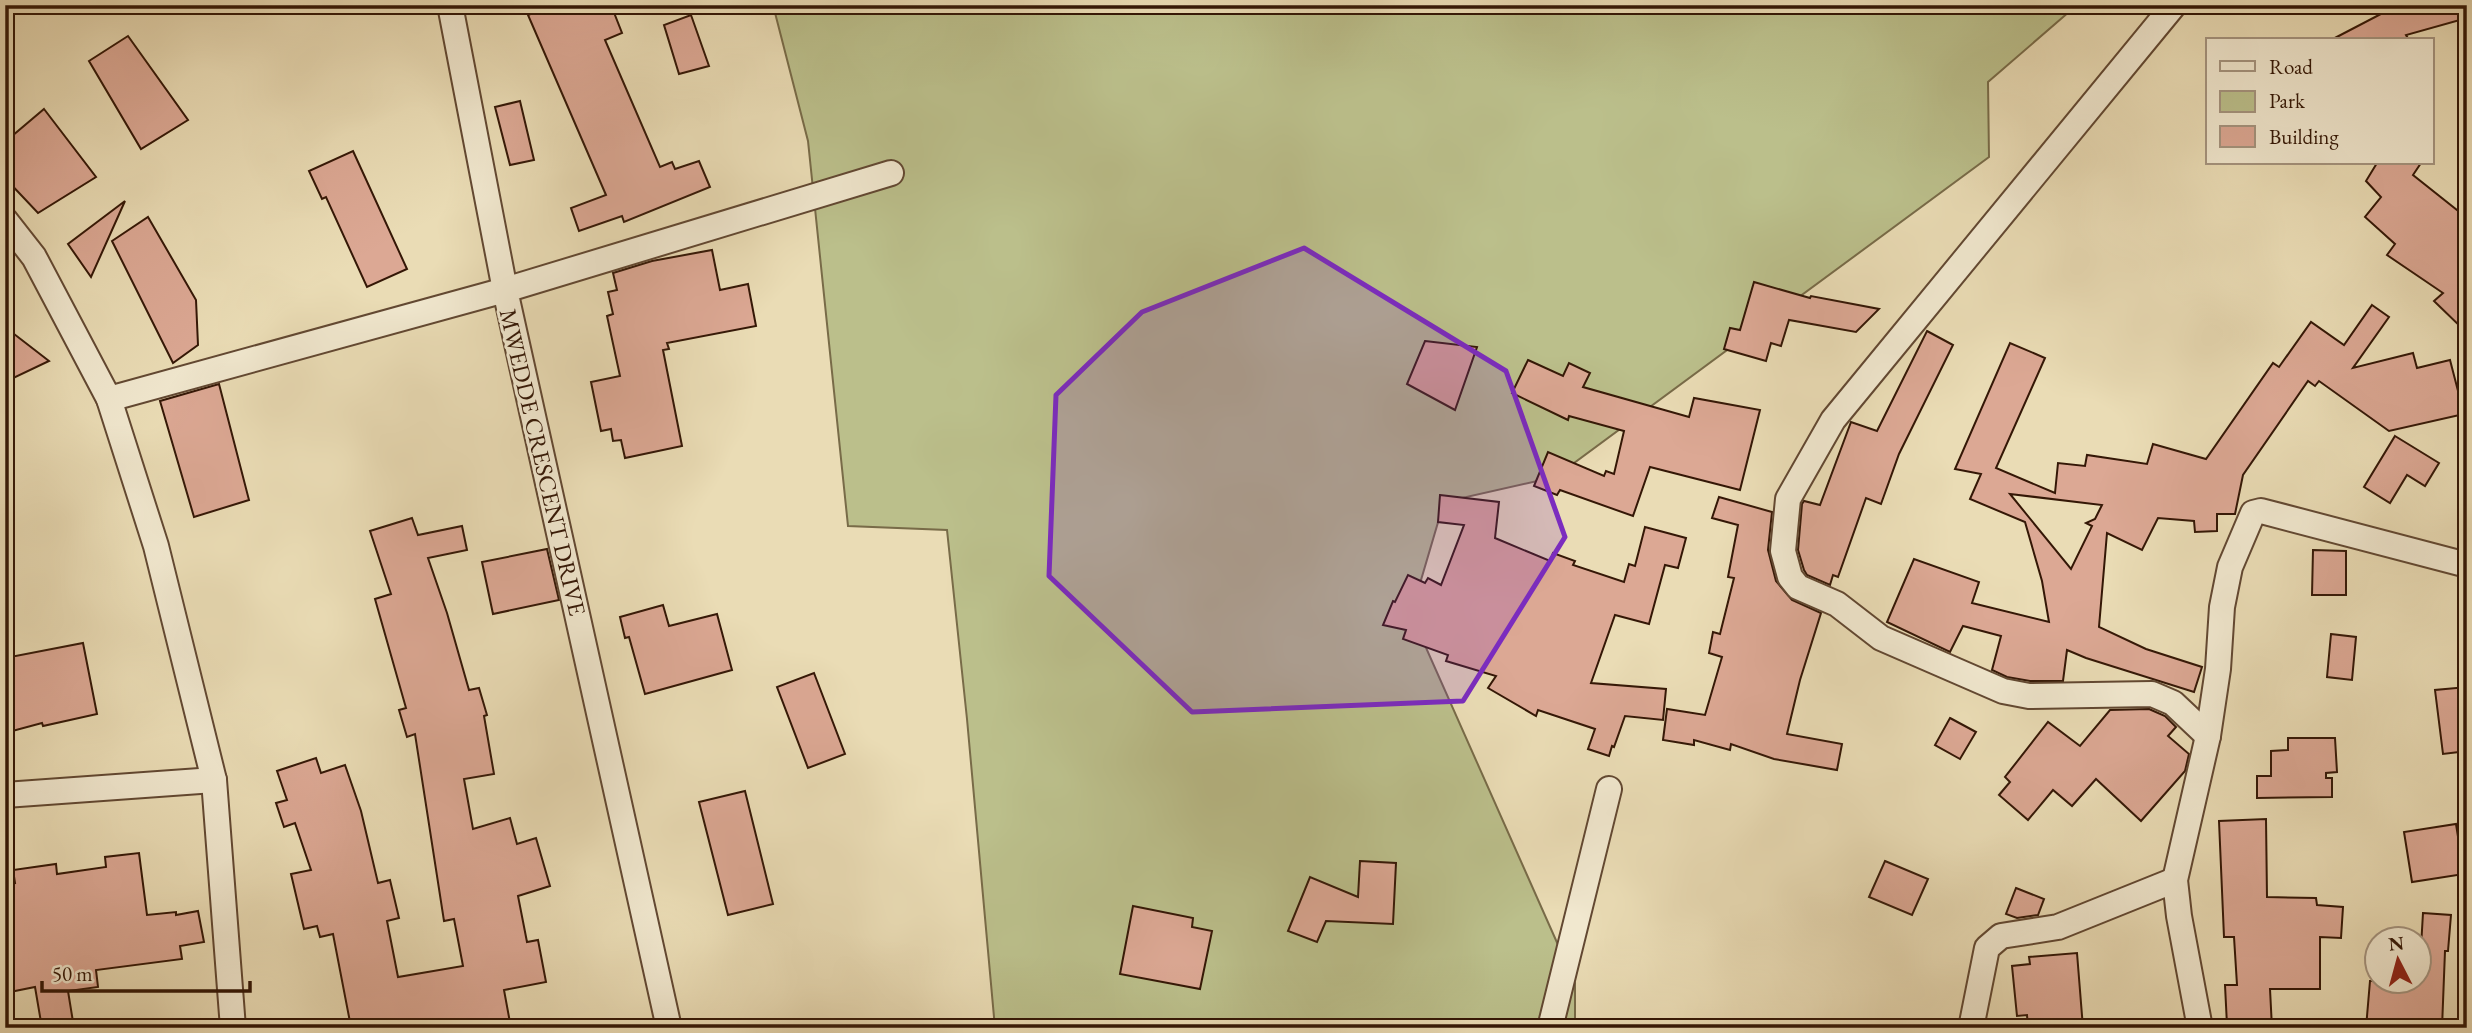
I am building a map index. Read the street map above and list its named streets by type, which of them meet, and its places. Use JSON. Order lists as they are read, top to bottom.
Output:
{
  "streets": {
    "street": ["MWEDDE CRESCENT DRIVE"]
  },
  "legend": ["Road", "Park", "Building"],
  "scale_bar": "50 m",
  "north": "top"
}
